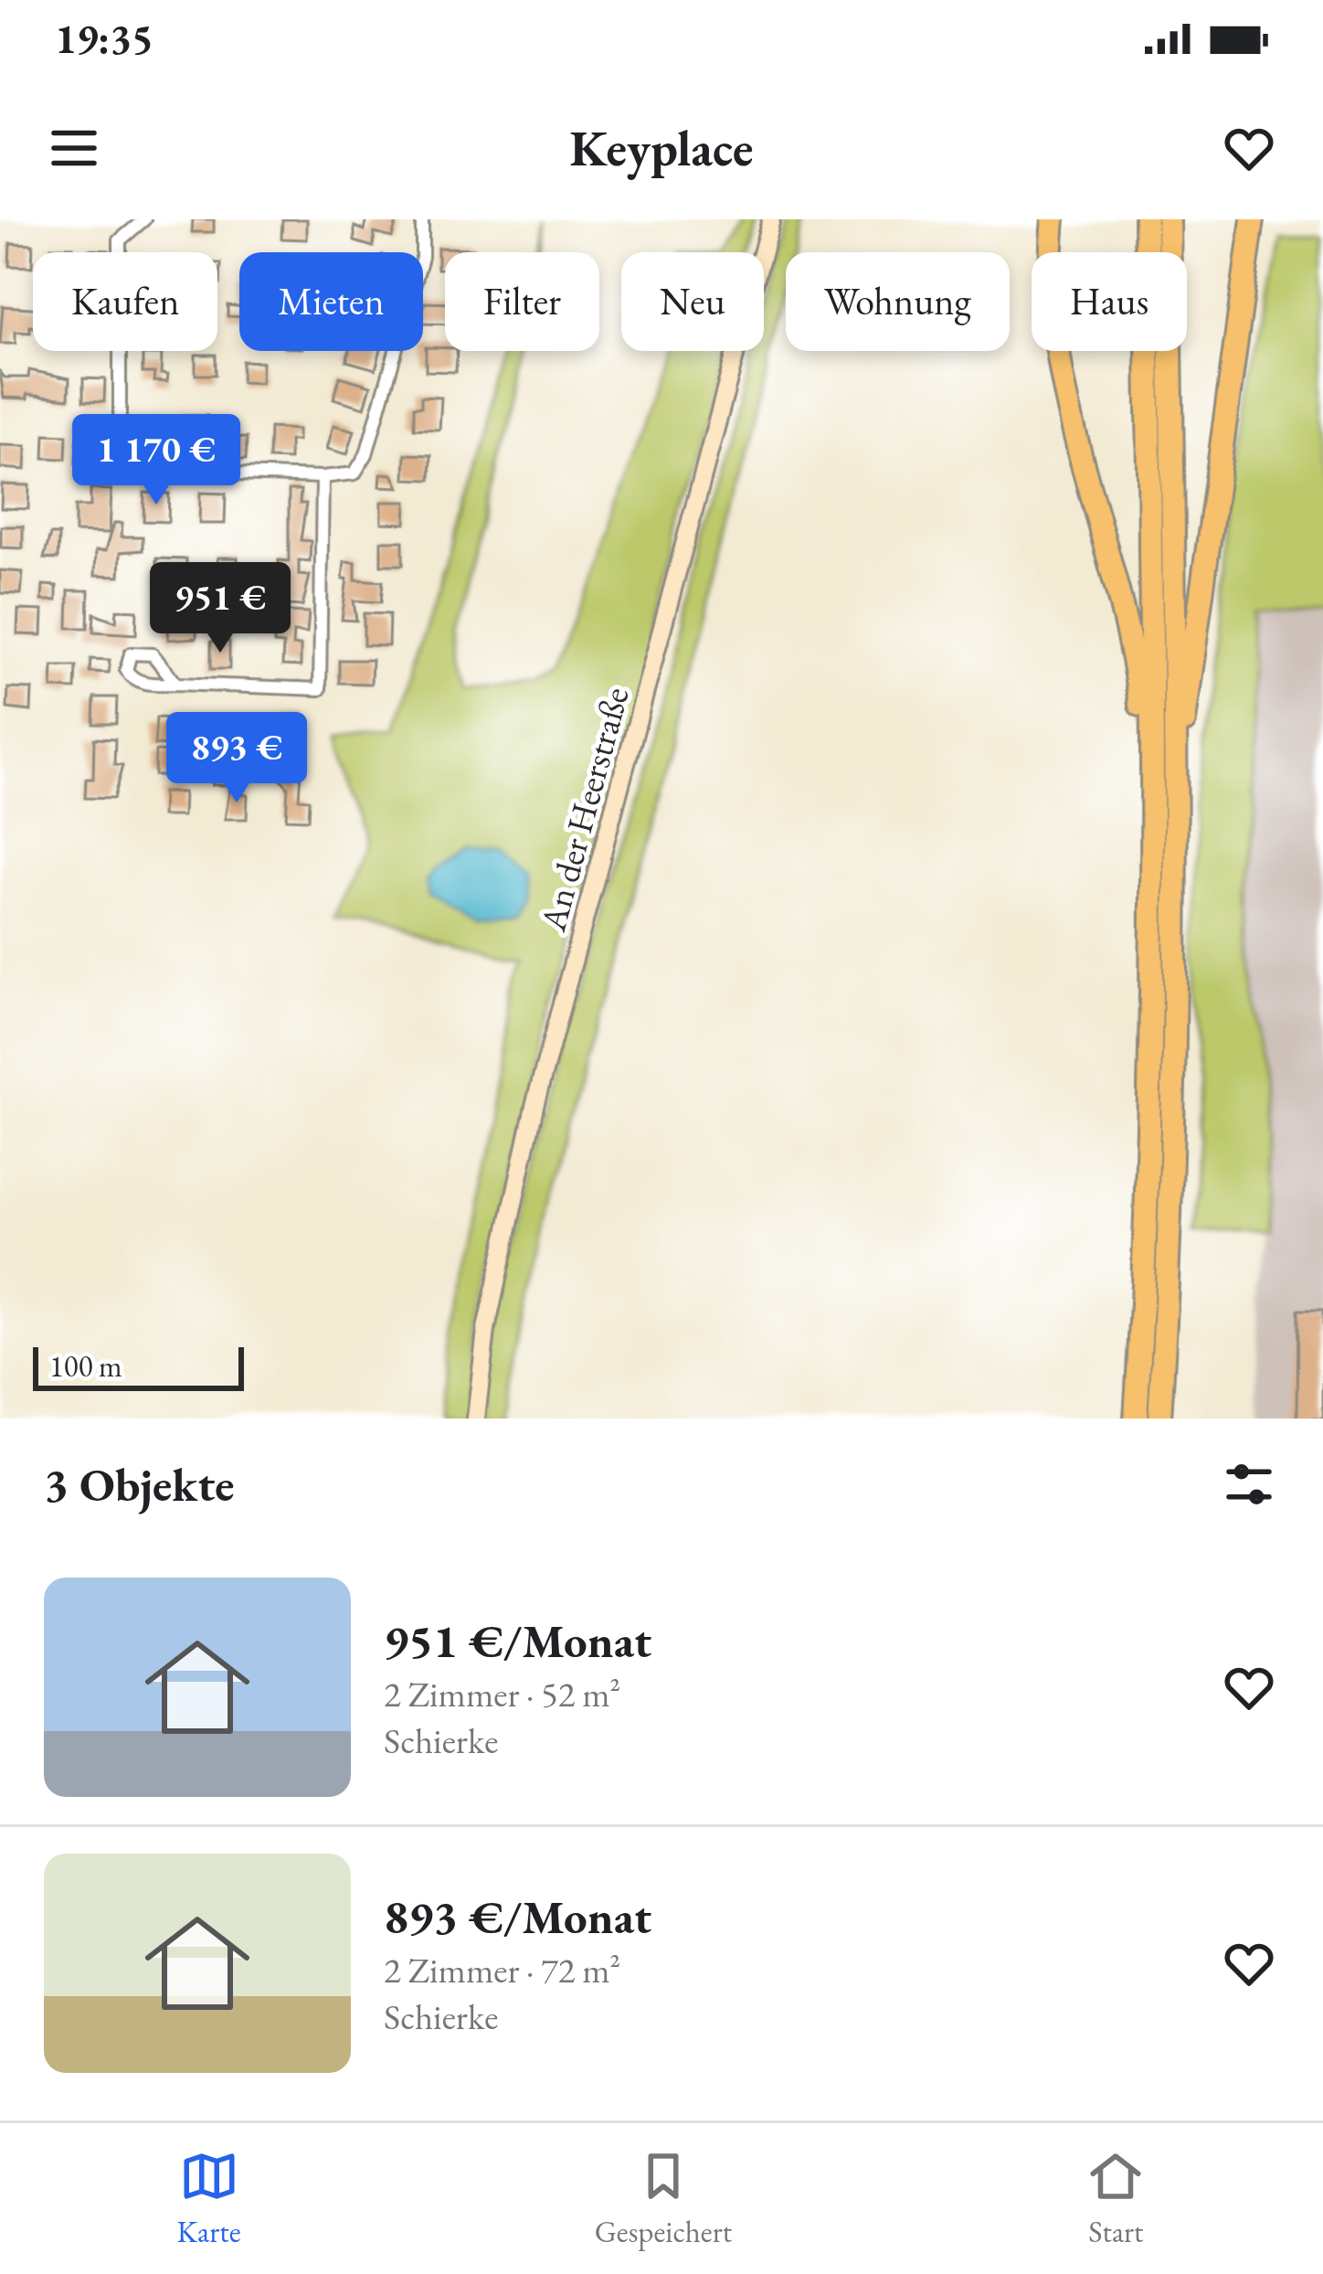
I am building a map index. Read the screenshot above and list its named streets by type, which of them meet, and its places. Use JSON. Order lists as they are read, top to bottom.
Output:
{
  "streets": {
    "street": ["An der Heerstraße"]
  },
  "scale_bar": "100 m",
  "page": {
    "status": "19:35",
    "header": "Keyplace",
    "chip": [
      "Kaufen",
      "Mieten",
      "Filter",
      "Neu",
      "Wohnung",
      "Haus"
    ],
    "price": ["1 170 €", "951 €", "893 €"],
    "scale": "100 m",
    "heading": "3 Objekte",
    "list": [
      {
        "name": "951 €/Monat",
        "note": "2 Zimmer · 52 m² · Schierke"
      },
      {
        "name": "893 €/Monat",
        "note": "2 Zimmer · 72 m² · Schierke"
      }
    ],
    "tabs": ["Karte", "Gespeichert", "Start"]
  }
}
